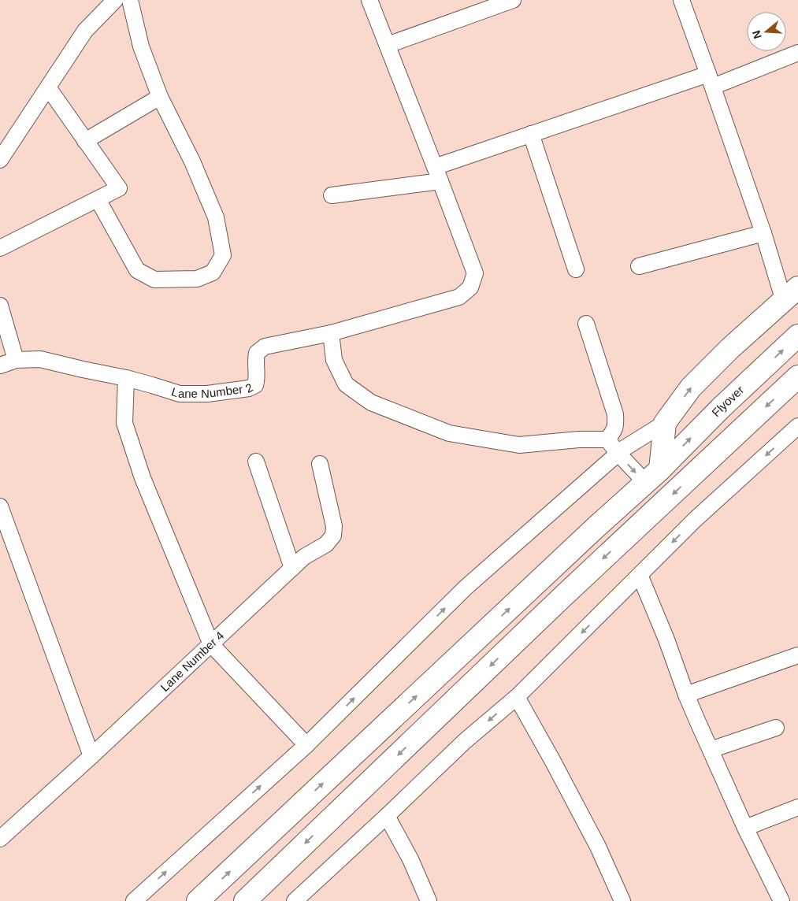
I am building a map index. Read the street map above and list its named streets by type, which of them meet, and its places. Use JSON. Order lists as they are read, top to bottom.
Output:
{
  "streets": {
    "highway": ["Flyover"],
    "street": ["Lane Number 2", "Lane Number 4"]
  },
  "north": "left"
}
